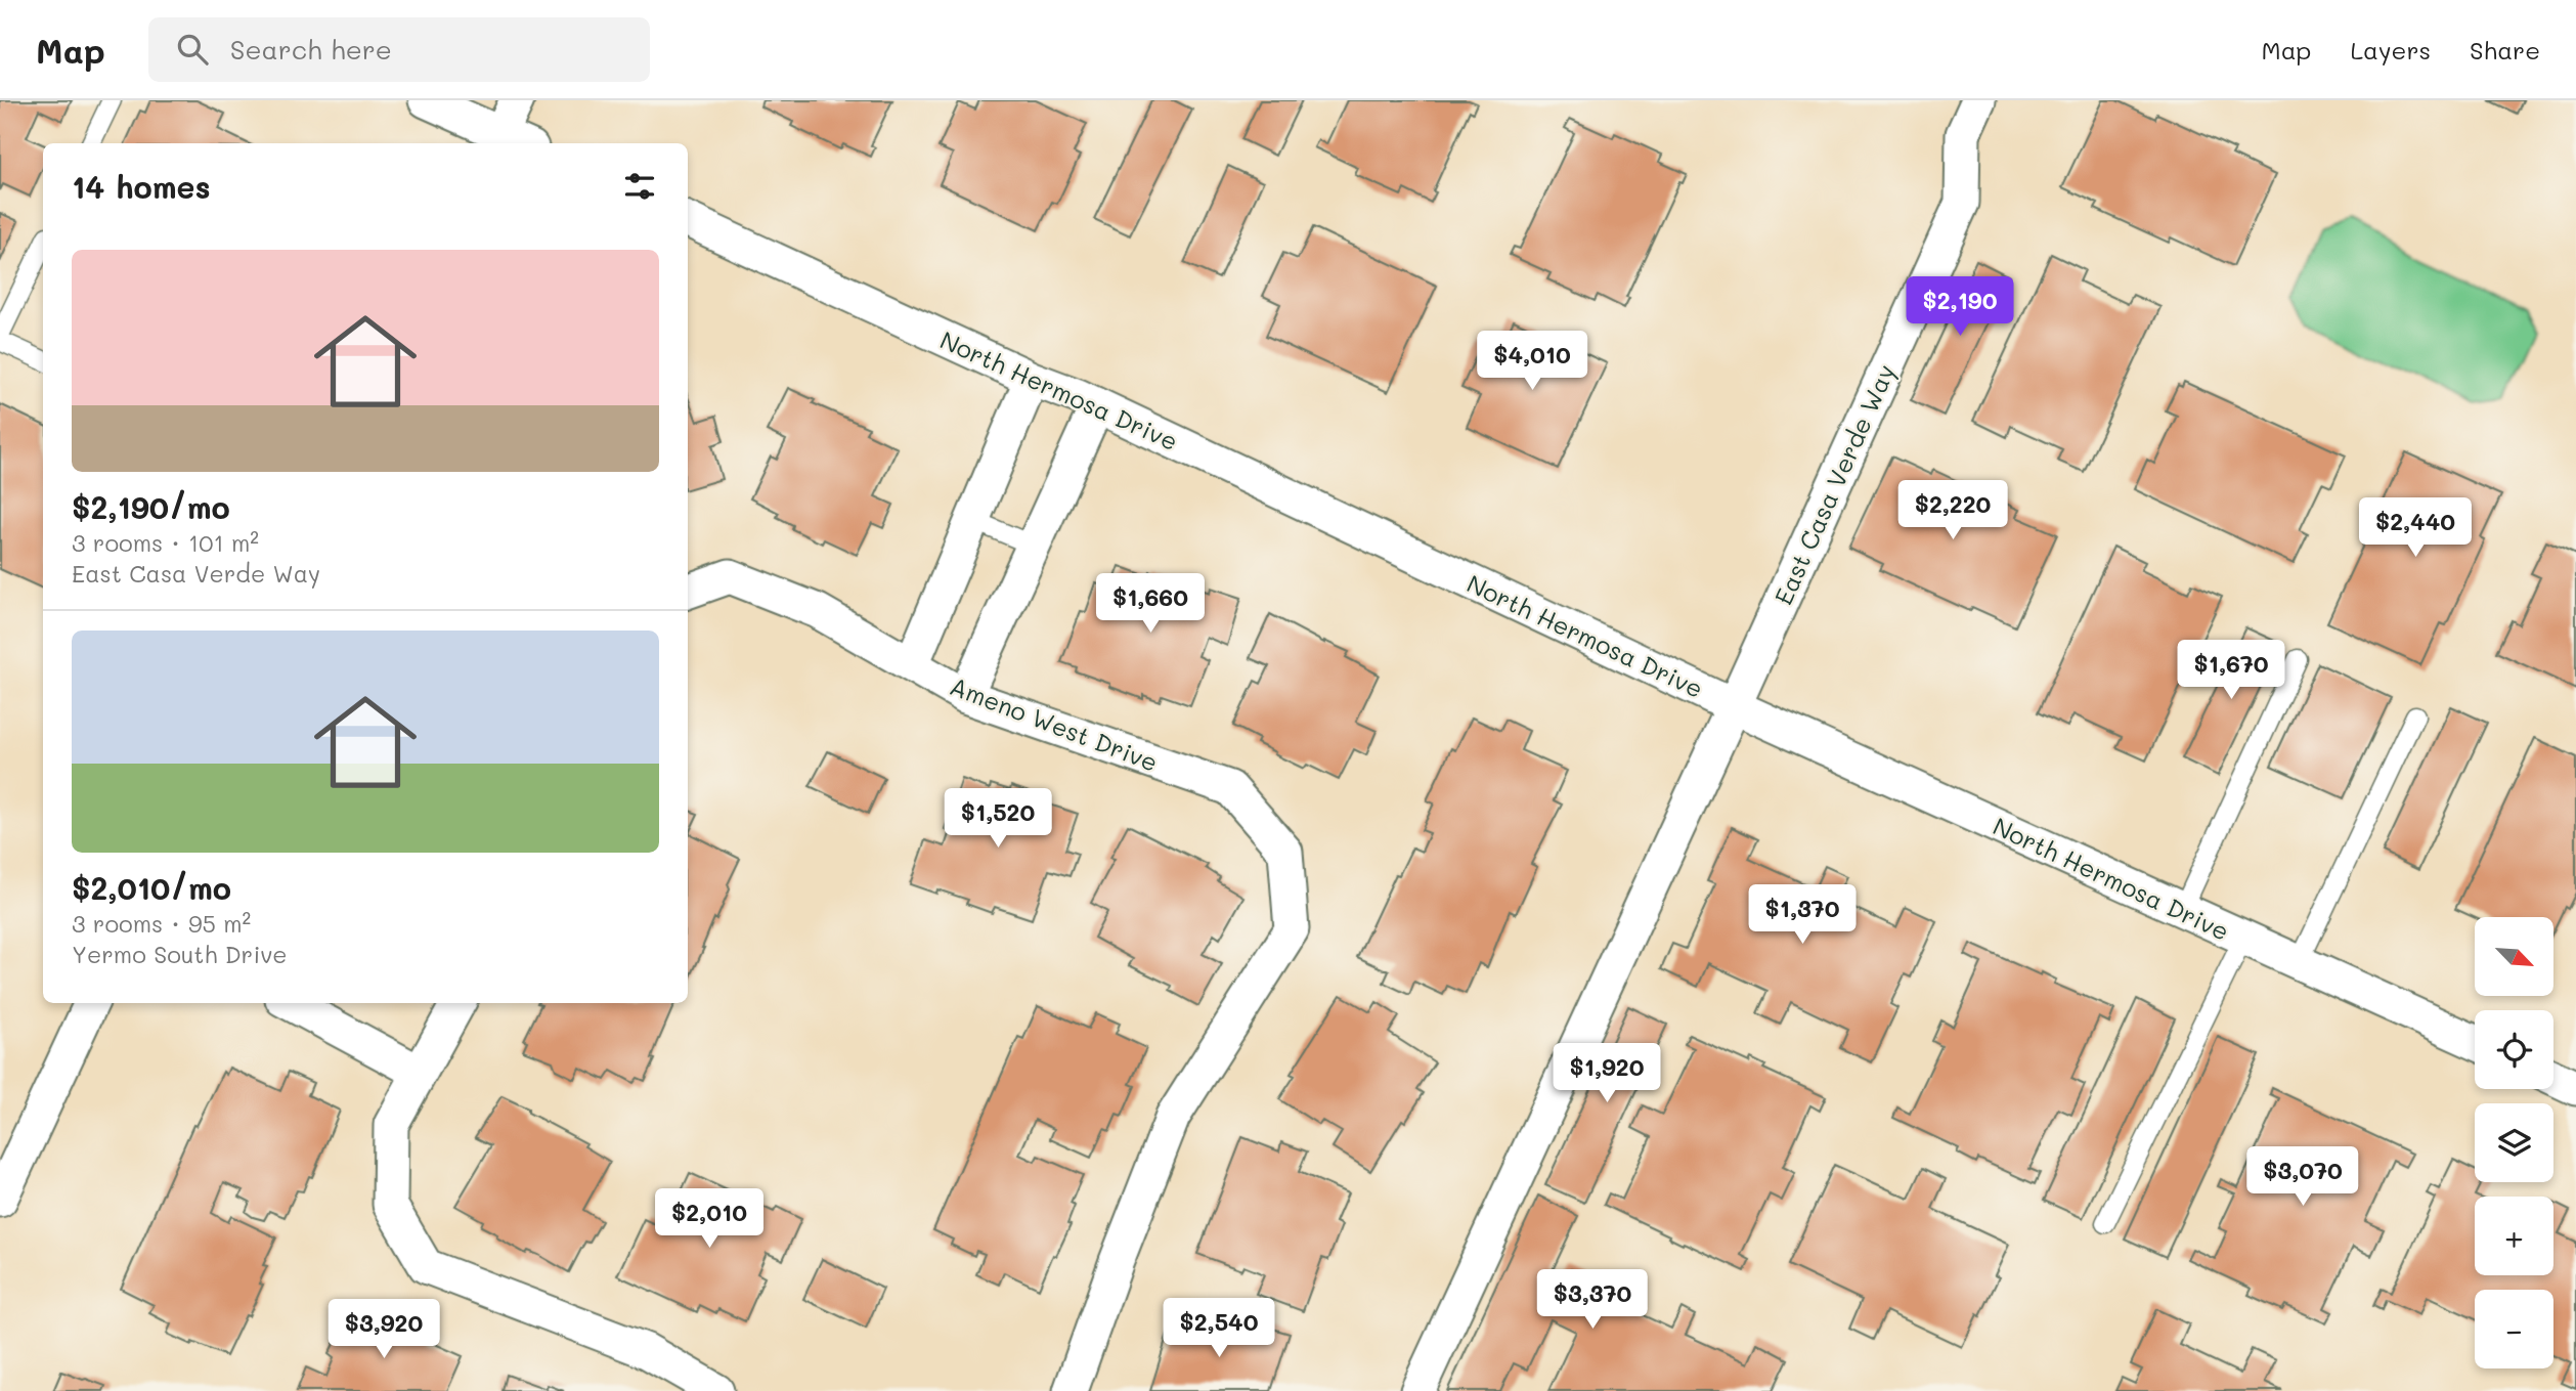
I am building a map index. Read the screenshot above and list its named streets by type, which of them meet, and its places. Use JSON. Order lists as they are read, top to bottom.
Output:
{
  "streets": {
    "street": ["North Hermosa Drive", "East Casa Verde Way", "Ameno West Drive"]
  },
  "crossings": [
    ["North Hermosa Drive", "East Casa Verde Way"]
  ],
  "north": "bottom right",
  "page": {
    "header": "Map",
    "search": "Search here",
    "nav": ["Map", "Layers", "Share"],
    "heading": "14 homes",
    "list": [
      {
        "name": "$2,190/mo",
        "note": "3 rooms · 101 m² · East Casa Verde Way"
      },
      {
        "name": "$2,010/mo",
        "note": "3 rooms · 95 m² · Yermo South Drive"
      }
    ],
    "price": [
      "$2,190",
      "$4,010",
      "$2,220",
      "$2,440",
      "$1,660",
      "$1,670",
      "$1,520",
      "$1,370",
      "$1,920",
      "$3,070",
      "$2,010",
      "$3,370",
      "$2,540",
      "$3,920"
    ],
    "map_buttons": ["+", "−"]
  }
}
